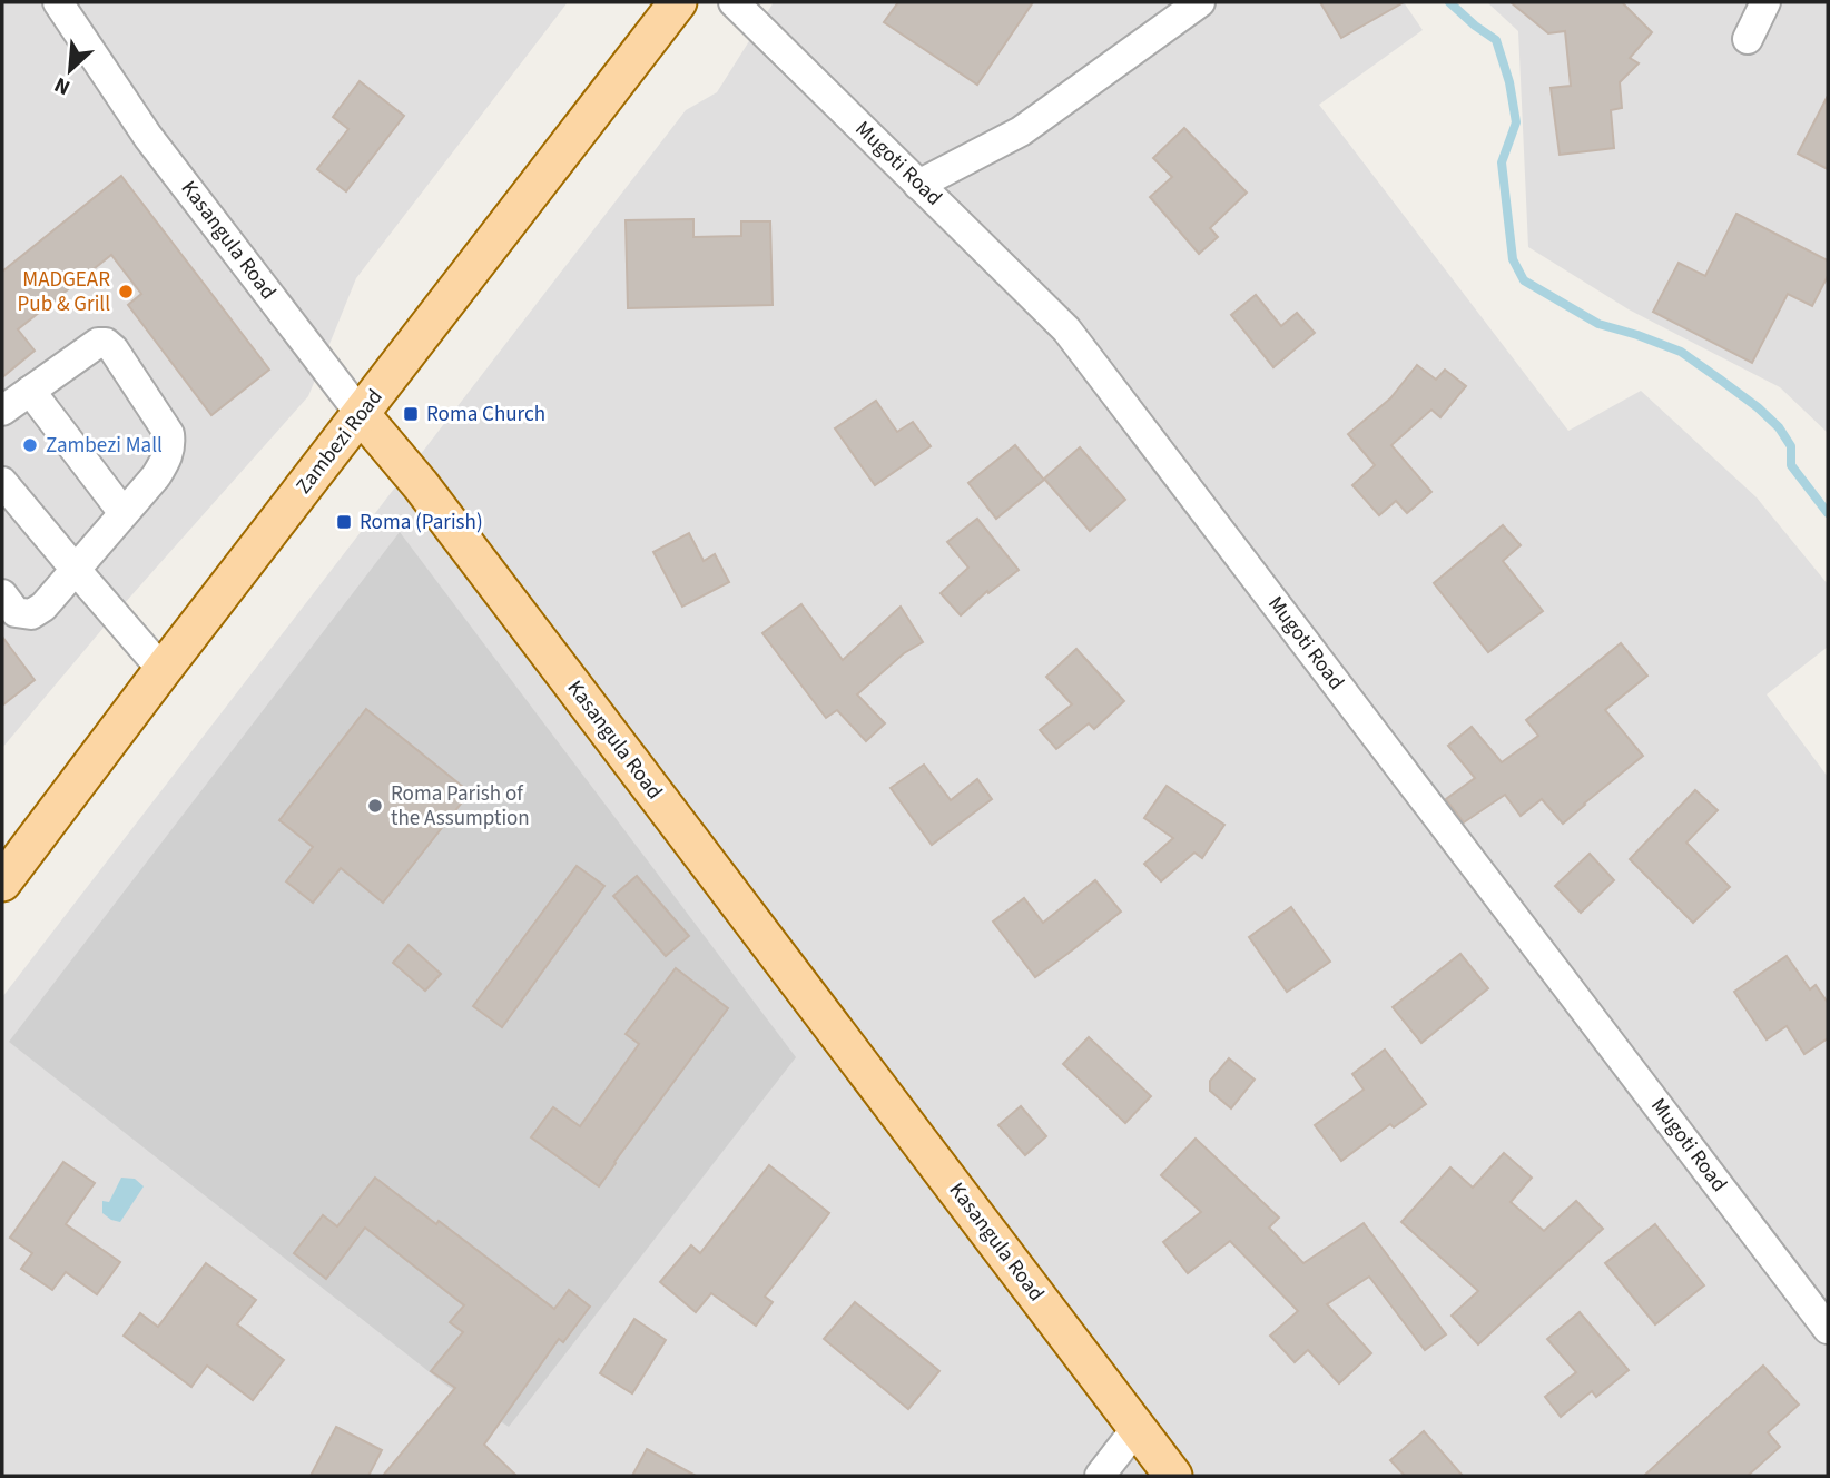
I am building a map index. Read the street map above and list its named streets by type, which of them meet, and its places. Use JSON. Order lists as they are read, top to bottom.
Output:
{
  "streets": {
    "main road": ["Kasangula Road", "Zambezi Road"],
    "street": ["Mugoti Road"]
  },
  "crossings": [
    ["Kasangula Road", "Zambezi Road"]
  ],
  "places": {
    "other": ["MADGEAR Pub & Grill", "Zambezi Mall", "Roma Parish of the Assumption"],
    "transit": ["Roma Church", "Roma (Parish)"]
  },
  "north": "bottom left"
}
